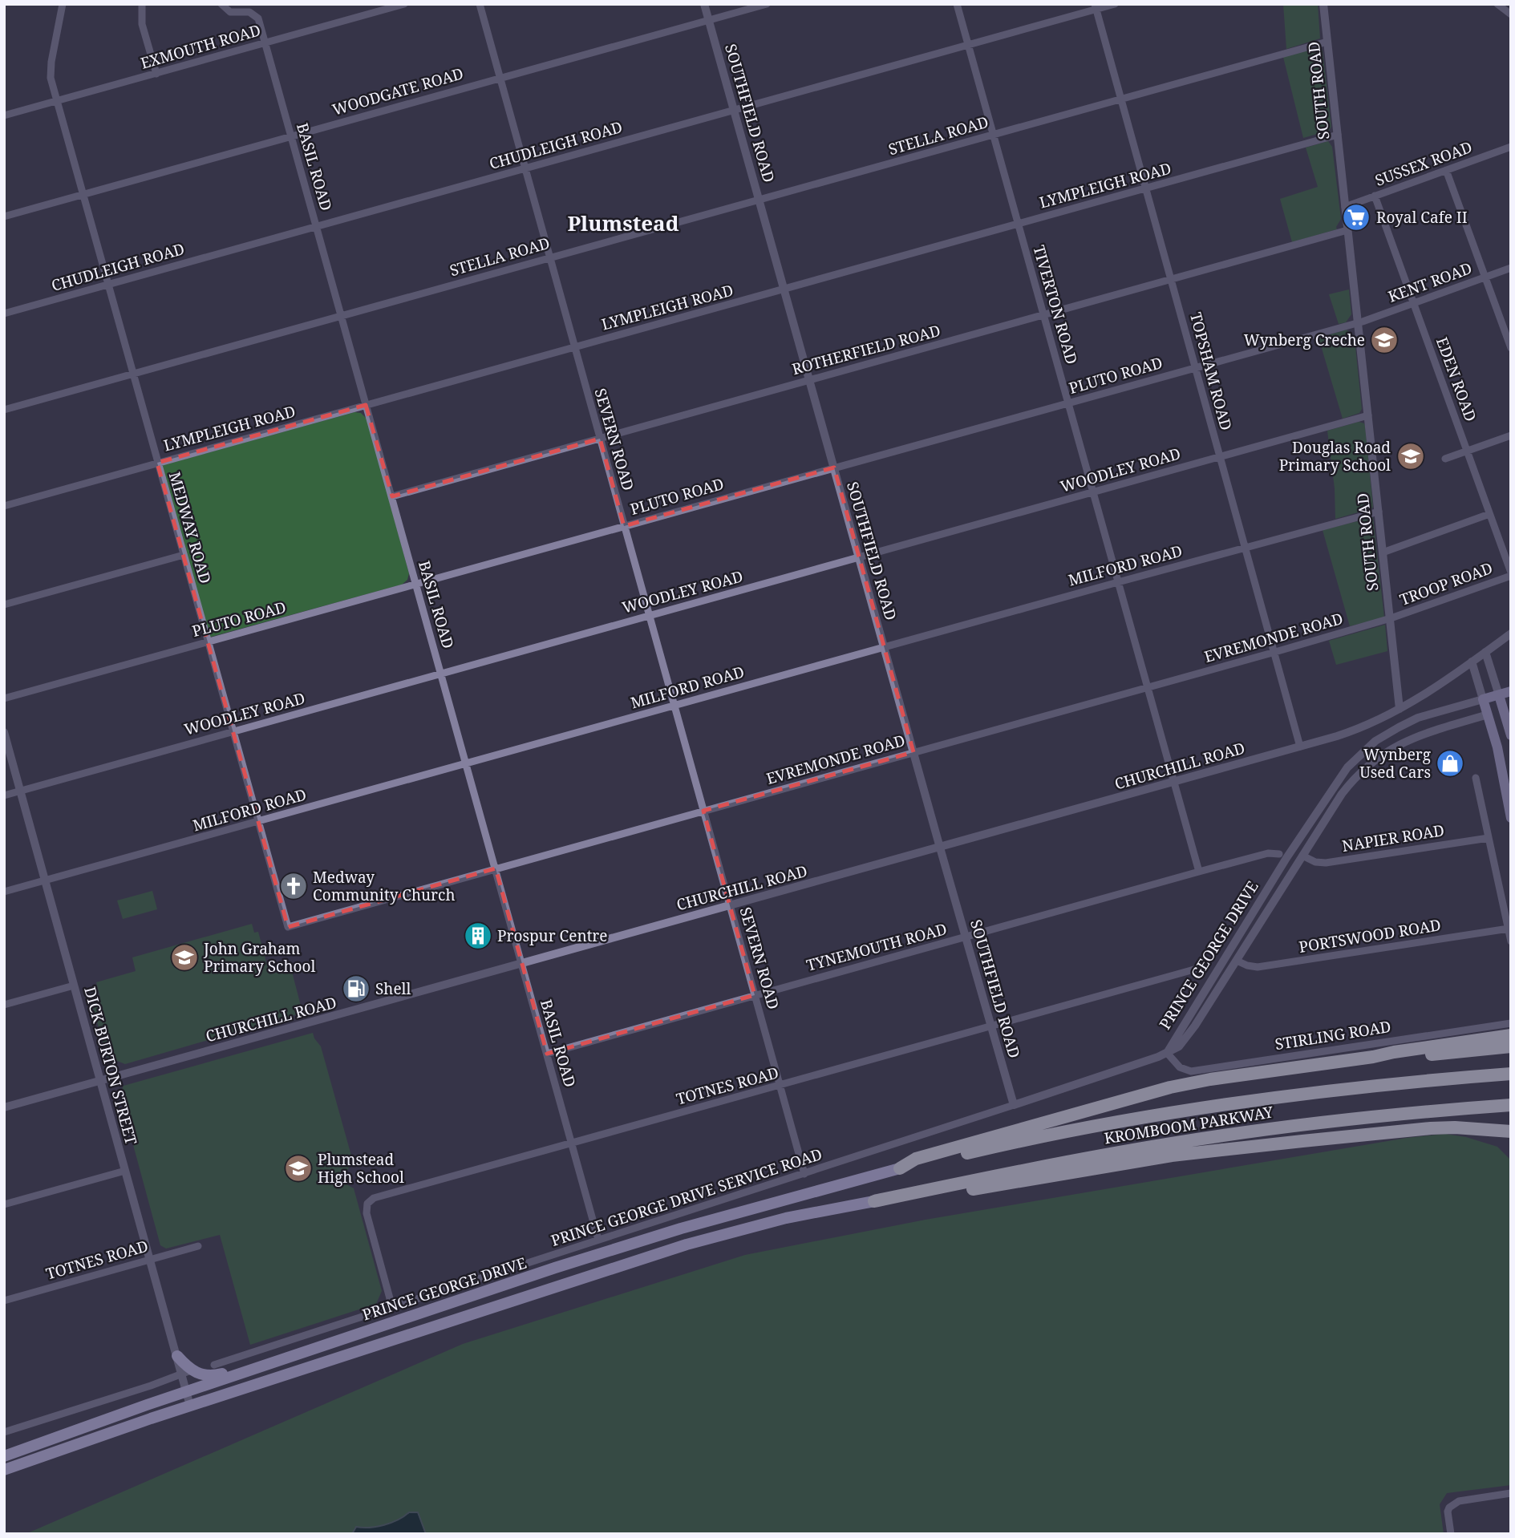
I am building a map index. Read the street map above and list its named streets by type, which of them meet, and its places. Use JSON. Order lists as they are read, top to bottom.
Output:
{
  "streets": {
    "highway": ["KROMBOOM PARKWAY"],
    "main road": ["PRINCE GEORGE DRIVE"],
    "street": [
      "EXMOUTH ROAD",
      "SOUTH ROAD",
      "WOODGATE ROAD",
      "SOUTHFIELD ROAD",
      "STELLA ROAD",
      "CHUDLEIGH ROAD",
      "SUSSEX ROAD",
      "BASIL ROAD",
      "LYMPLEIGH ROAD",
      "KENT ROAD",
      "TIVERTON ROAD",
      "ROTHERFIELD ROAD",
      "TOPSHAM ROAD",
      "PLUTO ROAD",
      "EDEN ROAD",
      "SEVERN ROAD",
      "WOODLEY ROAD",
      "MEDWAY ROAD",
      "MILFORD ROAD",
      "TROOP ROAD",
      "EVREMONDE ROAD",
      "CHURCHILL ROAD",
      "NAPIER ROAD",
      "PORTSWOOD ROAD",
      "TYNEMOUTH ROAD",
      "STIRLING ROAD",
      "DICK BURTON STREET",
      "TOTNES ROAD",
      "PRINCE GEORGE DRIVE SERVICE ROAD"
    ]
  },
  "crossings": [
    ["EXMOUTH ROAD", "BASIL ROAD"],
    ["EXMOUTH ROAD", "MEDWAY ROAD"],
    ["SOUTH ROAD", "STELLA ROAD"],
    ["SOUTH ROAD", "SUSSEX ROAD"],
    ["SOUTH ROAD", "LYMPLEIGH ROAD"],
    ["SOUTH ROAD", "KENT ROAD"],
    ["SOUTH ROAD", "ROTHERFIELD ROAD"],
    ["SOUTH ROAD", "PLUTO ROAD"],
    ["SOUTH ROAD", "WOODLEY ROAD"],
    ["SOUTH ROAD", "MILFORD ROAD"],
    ["SOUTH ROAD", "TROOP ROAD"],
    ["SOUTH ROAD", "EVREMONDE ROAD"],
    ["SOUTH ROAD", "CHURCHILL ROAD"],
    ["WOODGATE ROAD", "SOUTHFIELD ROAD"],
    ["WOODGATE ROAD", "BASIL ROAD"],
    ["WOODGATE ROAD", "SEVERN ROAD"],
    ["WOODGATE ROAD", "MEDWAY ROAD"],
    ["SOUTHFIELD ROAD", "STELLA ROAD"],
    ["SOUTHFIELD ROAD", "CHUDLEIGH ROAD"],
    ["SOUTHFIELD ROAD", "LYMPLEIGH ROAD"],
    ["SOUTHFIELD ROAD", "ROTHERFIELD ROAD"],
    ["SOUTHFIELD ROAD", "PLUTO ROAD"],
    ["SOUTHFIELD ROAD", "WOODLEY ROAD"],
    ["SOUTHFIELD ROAD", "MILFORD ROAD"],
    ["SOUTHFIELD ROAD", "EVREMONDE ROAD"],
    ["SOUTHFIELD ROAD", "CHURCHILL ROAD"],
    ["SOUTHFIELD ROAD", "TYNEMOUTH ROAD"],
    ["SOUTHFIELD ROAD", "TOTNES ROAD"],
    ["SOUTHFIELD ROAD", "PRINCE GEORGE DRIVE SERVICE ROAD"],
    ["STELLA ROAD", "BASIL ROAD"],
    ["STELLA ROAD", "TIVERTON ROAD"],
    ["STELLA ROAD", "TOPSHAM ROAD"],
    ["STELLA ROAD", "SEVERN ROAD"],
    ["STELLA ROAD", "MEDWAY ROAD"],
    ["CHUDLEIGH ROAD", "BASIL ROAD"],
    ["CHUDLEIGH ROAD", "TIVERTON ROAD"],
    ["CHUDLEIGH ROAD", "TOPSHAM ROAD"],
    ["CHUDLEIGH ROAD", "SEVERN ROAD"],
    ["CHUDLEIGH ROAD", "MEDWAY ROAD"],
    ["SUSSEX ROAD", "EDEN ROAD"],
    ["BASIL ROAD", "LYMPLEIGH ROAD"],
    ["BASIL ROAD", "ROTHERFIELD ROAD"],
    ["BASIL ROAD", "PLUTO ROAD"],
    ["BASIL ROAD", "WOODLEY ROAD"],
    ["BASIL ROAD", "MILFORD ROAD"],
    ["BASIL ROAD", "EVREMONDE ROAD"],
    ["BASIL ROAD", "CHURCHILL ROAD"],
    ["BASIL ROAD", "TYNEMOUTH ROAD"],
    ["BASIL ROAD", "TOTNES ROAD"],
    ["BASIL ROAD", "PRINCE GEORGE DRIVE SERVICE ROAD"],
    ["LYMPLEIGH ROAD", "TIVERTON ROAD"],
    ["LYMPLEIGH ROAD", "TOPSHAM ROAD"],
    ["LYMPLEIGH ROAD", "SEVERN ROAD"],
    ["LYMPLEIGH ROAD", "MEDWAY ROAD"],
    ["KENT ROAD", "PLUTO ROAD"],
    ["KENT ROAD", "EDEN ROAD"],
    ["TIVERTON ROAD", "ROTHERFIELD ROAD"],
    ["TIVERTON ROAD", "PLUTO ROAD"],
    ["TIVERTON ROAD", "WOODLEY ROAD"],
    ["TIVERTON ROAD", "MILFORD ROAD"],
    ["TIVERTON ROAD", "EVREMONDE ROAD"],
    ["TIVERTON ROAD", "CHURCHILL ROAD"],
    ["TIVERTON ROAD", "TYNEMOUTH ROAD"],
    ["ROTHERFIELD ROAD", "TOPSHAM ROAD"],
    ["ROTHERFIELD ROAD", "SEVERN ROAD"],
    ["TOPSHAM ROAD", "PLUTO ROAD"],
    ["TOPSHAM ROAD", "WOODLEY ROAD"],
    ["TOPSHAM ROAD", "MILFORD ROAD"],
    ["TOPSHAM ROAD", "EVREMONDE ROAD"],
    ["TOPSHAM ROAD", "CHURCHILL ROAD"],
    ["PLUTO ROAD", "SEVERN ROAD"],
    ["PLUTO ROAD", "MEDWAY ROAD"],
    ["EDEN ROAD", "TROOP ROAD"],
    ["SEVERN ROAD", "WOODLEY ROAD"],
    ["SEVERN ROAD", "MILFORD ROAD"],
    ["SEVERN ROAD", "EVREMONDE ROAD"],
    ["SEVERN ROAD", "CHURCHILL ROAD"],
    ["SEVERN ROAD", "TYNEMOUTH ROAD"],
    ["SEVERN ROAD", "TOTNES ROAD"],
    ["SEVERN ROAD", "PRINCE GEORGE DRIVE SERVICE ROAD"],
    ["WOODLEY ROAD", "MEDWAY ROAD"],
    ["WOODLEY ROAD", "DICK BURTON STREET"],
    ["MEDWAY ROAD", "MILFORD ROAD"],
    ["MEDWAY ROAD", "EVREMONDE ROAD"],
    ["MILFORD ROAD", "DICK BURTON STREET"],
    ["TROOP ROAD", "EVREMONDE ROAD"],
    ["CHURCHILL ROAD", "DICK BURTON STREET"],
    ["NAPIER ROAD", "PRINCE GEORGE DRIVE"],
    ["PORTSWOOD ROAD", "PRINCE GEORGE DRIVE"],
    ["PRINCE GEORGE DRIVE", "STIRLING ROAD"],
    ["PRINCE GEORGE DRIVE", "KROMBOOM PARKWAY"],
    ["PRINCE GEORGE DRIVE", "PRINCE GEORGE DRIVE SERVICE ROAD"],
    ["STIRLING ROAD", "PRINCE GEORGE DRIVE SERVICE ROAD"],
    ["DICK BURTON STREET", "TOTNES ROAD"],
    ["TOTNES ROAD", "PRINCE GEORGE DRIVE SERVICE ROAD"]
  ],
  "districts": ["Plumstead"],
  "places": {
    "supermarket": ["Royal Cafe II"],
    "school or university": [
      "Wynberg Creche",
      "Douglas Road Primary School",
      "John Graham Primary School",
      "Plumstead High School"
    ],
    "shop": ["Wynberg Used Cars"],
    "church": ["Medway Community Church"],
    "building": ["Prospur Centre"],
    "fuel station": ["Shell"]
  }
}
